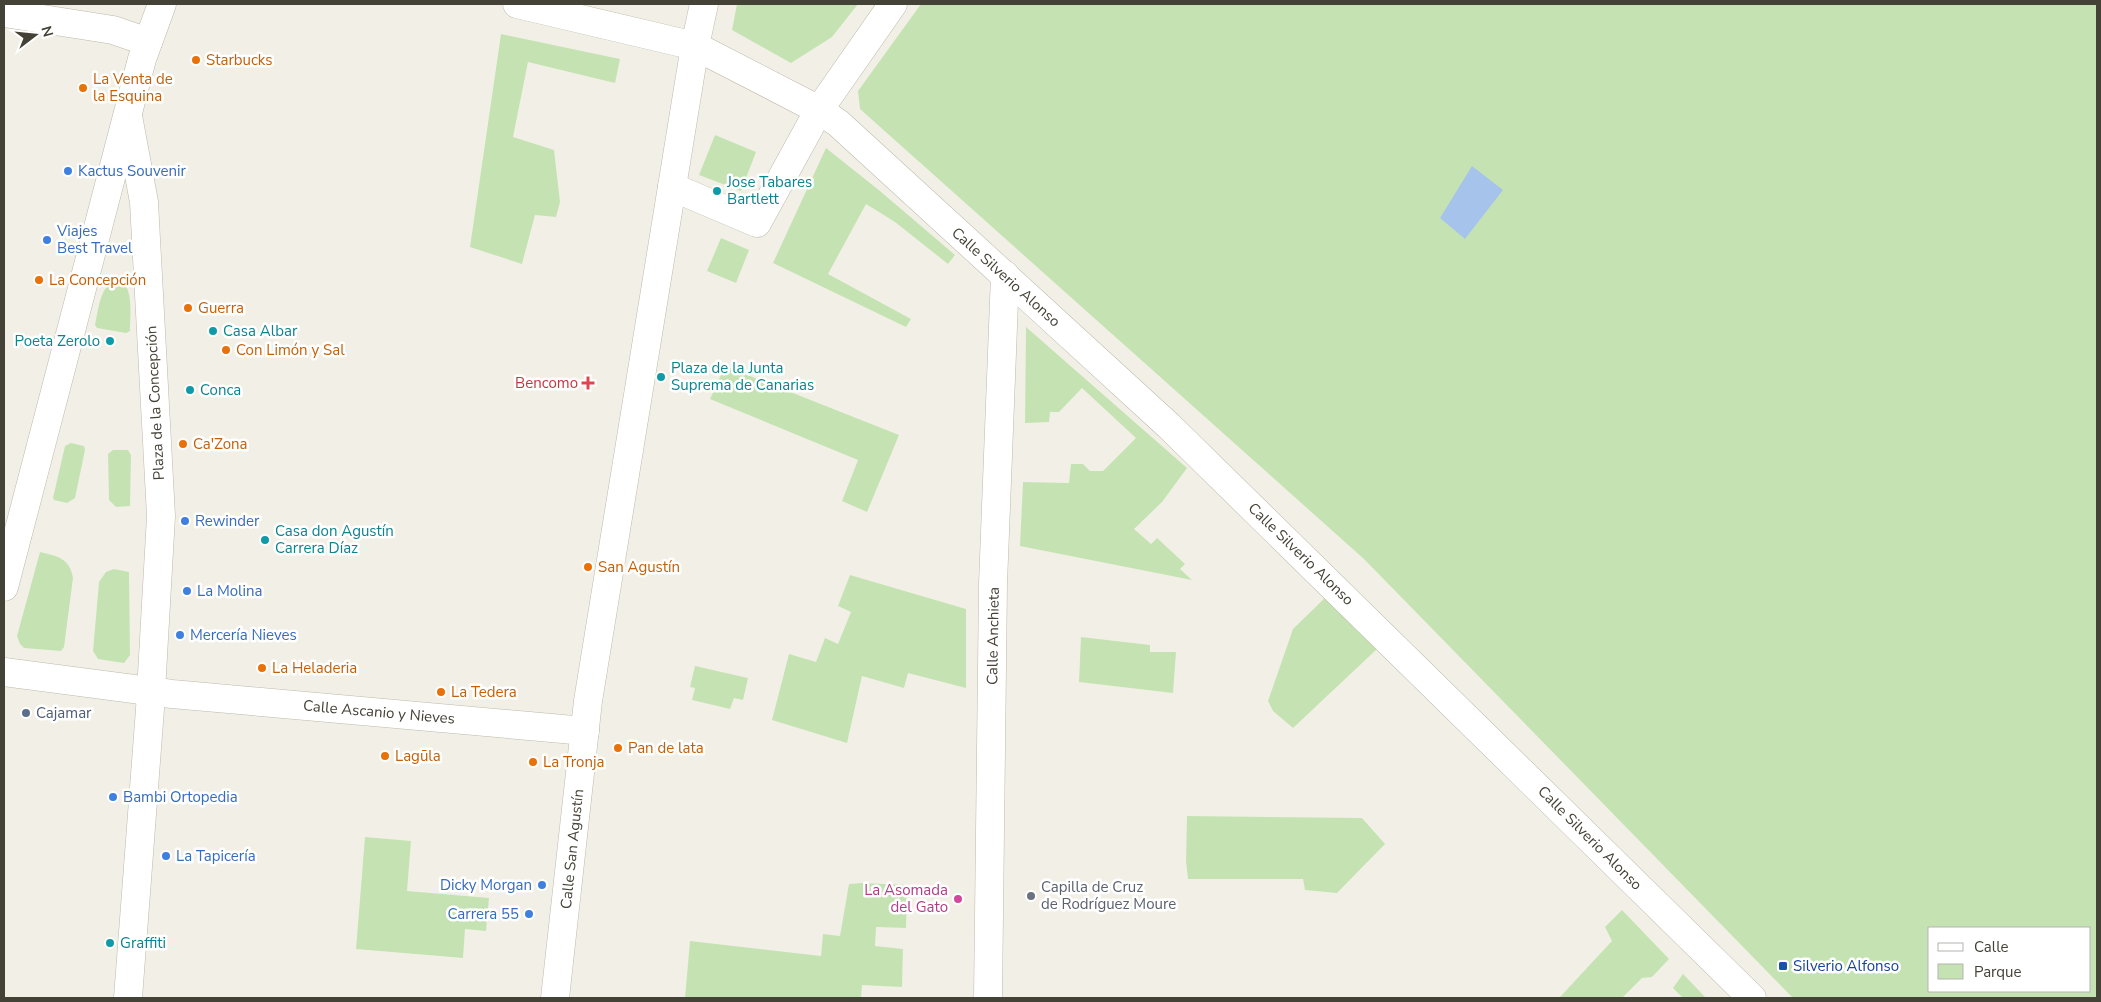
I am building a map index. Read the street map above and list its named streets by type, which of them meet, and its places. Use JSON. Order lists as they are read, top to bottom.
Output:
{
  "streets": {
    "street": [
      "Calle Silverio Alonso",
      "Plaza de la Concepción",
      "Calle Anchieta",
      "Calle Ascanio y Nieves",
      "Calle San Agustín"
    ]
  },
  "crossings": [
    ["Calle Silverio Alonso", "Calle Anchieta"],
    ["Calle Silverio Alonso", "Calle San Agustín"],
    ["Plaza de la Concepción", "Calle Ascanio y Nieves"],
    ["Calle Ascanio y Nieves", "Calle San Agustín"]
  ],
  "places": {
    "other": [
      "Starbucks",
      "La Venta de la Esquina",
      "Kactus Souvenir",
      "Jose Tabares Bartlett",
      "Viajes Best Travel",
      "La Concepción",
      "Guerra",
      "Casa Albar",
      "Poeta Zerolo",
      "Con Limón y Sal",
      "Plaza de la Junta Suprema de Canarias",
      "Conca",
      "Ca'Zona",
      "Rewinder",
      "Casa don Agustín Carrera Díaz",
      "San Agustín",
      "La Molina",
      "Mercería Nieves",
      "La Heladeria",
      "La Tedera",
      "Cajamar",
      "Pan de lata",
      "Lagūla",
      "La Tronja",
      "Bambi Ortopedia",
      "La Tapicería",
      "Dicky Morgan",
      "Capilla de Cruz de Rodríguez Moure",
      "La Asomada del Gato",
      "Carrera 55",
      "Graffiti"
    ],
    "health": ["Bencomo"],
    "transit": ["Silverio Alfonso"]
  },
  "legend": ["Calle", "Parque"],
  "north": "right"
}
